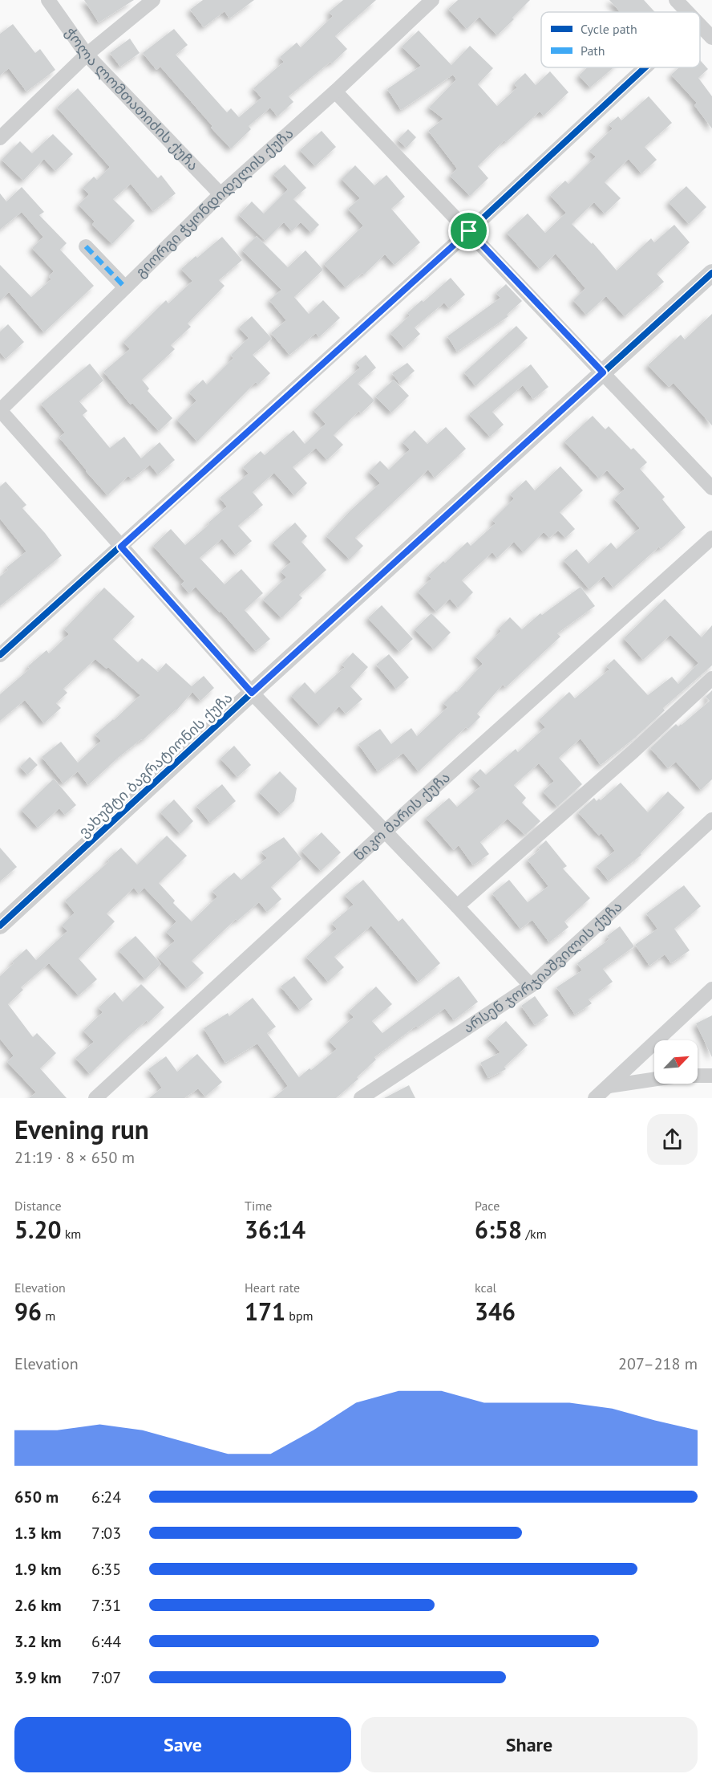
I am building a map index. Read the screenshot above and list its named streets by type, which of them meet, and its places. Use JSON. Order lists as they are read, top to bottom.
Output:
{
  "streets": {
    "street": [
      "ჭოლა ლომთათიძის ქუჩა",
      "გიორგი ჭყონდიდელის ქუჩა",
      "ვახუშტი ბაგრატიონის ქუჩა",
      "ნიკო მარის ქუჩა",
      "არსენ ჯორჯიაშვილის ქუჩა"
    ]
  },
  "crossings": [
    ["ჭოლა ლომთათიძის ქუჩა", "გიორგი ჭყონდიდელის ქუჩა"]
  ],
  "legend": ["Cycle path", "Path"],
  "north": "top right",
  "page": {
    "heading": ["Evening run", "21:19 · 8 × 650 m"],
    "stats": [
      ["Distance", "5.20 km"],
      ["Time", "36:14"],
      ["Pace", "6:58 /km"],
      ["Elevation", "96 m"],
      ["Heart rate", "171 bpm"],
      ["kcal", "346"]
    ],
    "chart": ["Elevation", "207–218 m"],
    "list": [
      {
        "name": "650 m",
        "note": "6:24"
      },
      {
        "name": "1.3 km",
        "note": "7:03"
      },
      {
        "name": "1.9 km",
        "note": "6:35"
      },
      {
        "name": "2.6 km",
        "note": "7:31"
      },
      {
        "name": "3.2 km",
        "note": "6:44"
      },
      {
        "name": "3.9 km",
        "note": "7:07"
      }
    ],
    "buttons": ["Save", "Share"]
  }
}
